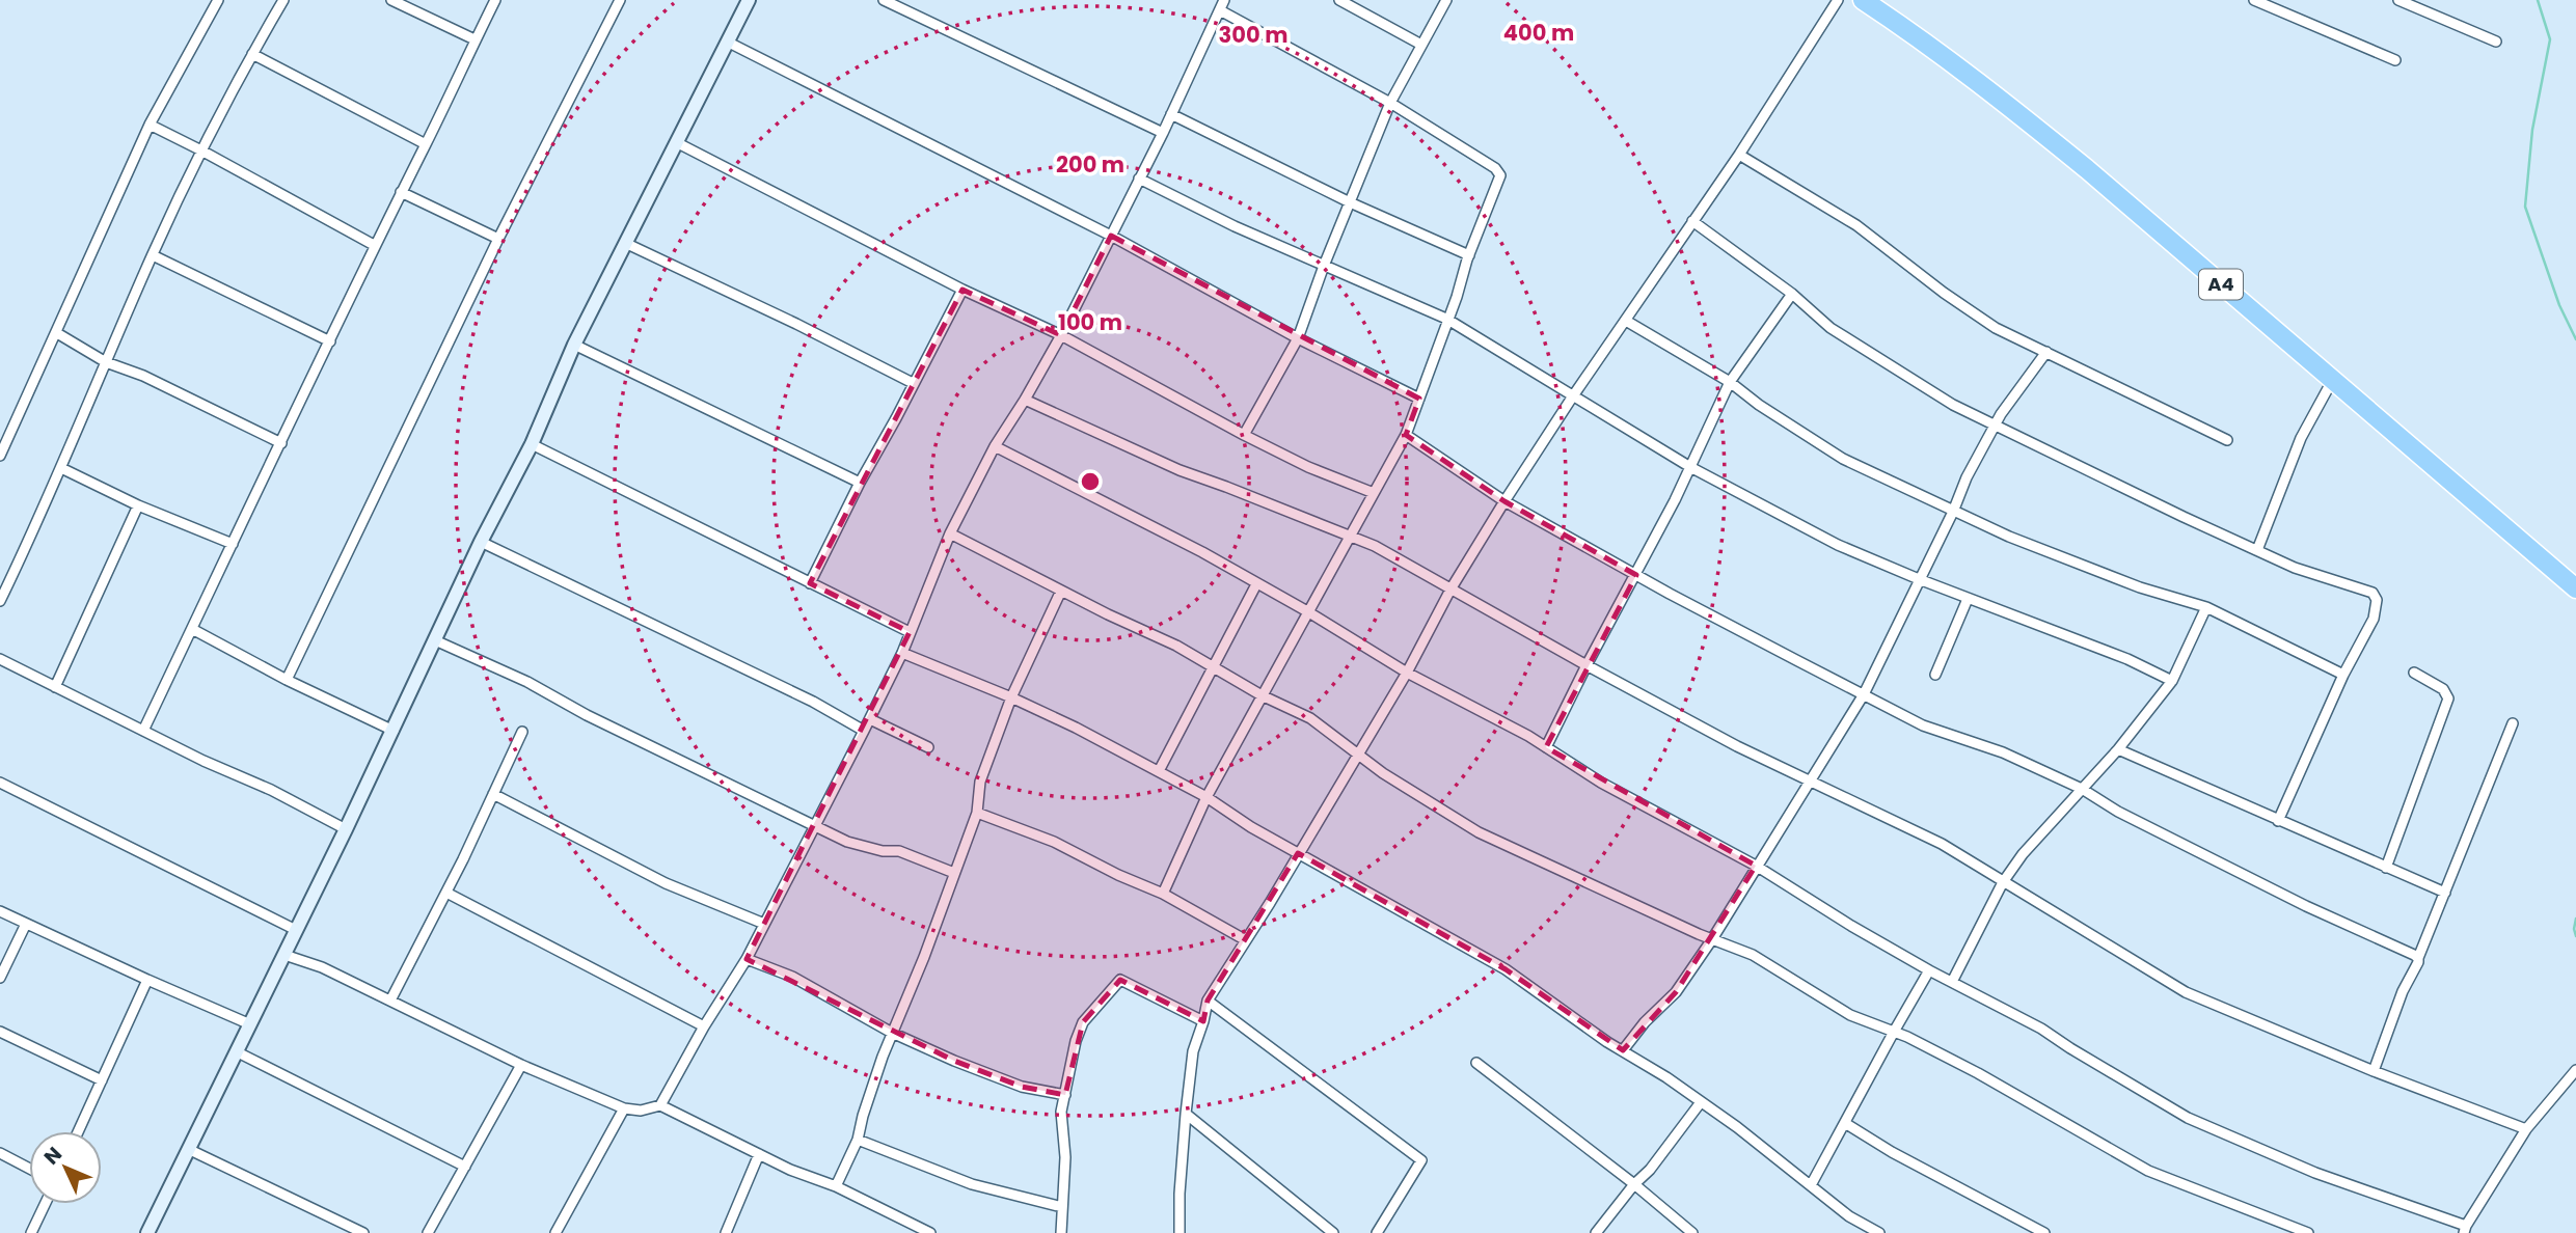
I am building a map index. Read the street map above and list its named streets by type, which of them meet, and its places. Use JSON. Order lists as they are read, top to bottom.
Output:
{
  "streets": {
    "highway": ["A4"]
  },
  "north": "top left",
  "rings": [
    "400 m",
    "300 m",
    "200 m",
    "100 m"
  ]
}
